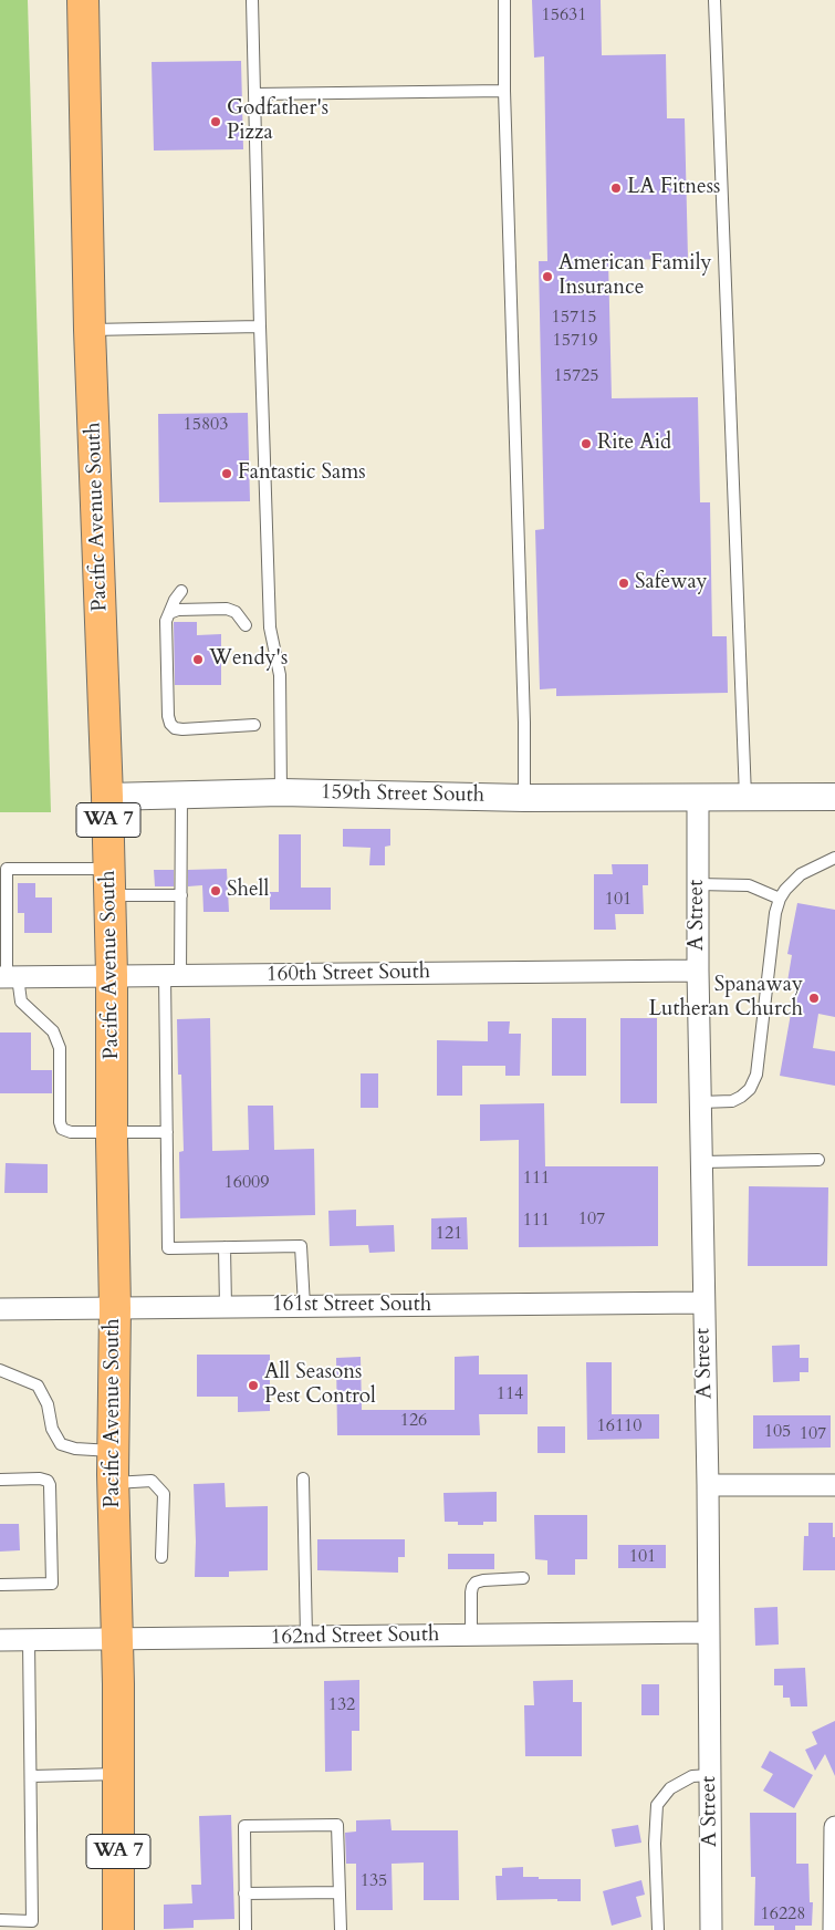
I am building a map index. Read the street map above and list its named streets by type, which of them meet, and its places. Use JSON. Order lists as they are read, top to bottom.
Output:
{
  "streets": {
    "main road": ["Pacific Avenue South", "WA 7"],
    "street": [
      "159th Street South",
      "A Street",
      "160th Street South",
      "161st Street South",
      "162nd Street South"
    ]
  },
  "crossings": [
    ["Pacific Avenue South", "159th Street South"],
    ["Pacific Avenue South", "160th Street South"],
    ["Pacific Avenue South", "161st Street South"],
    ["Pacific Avenue South", "162nd Street South"],
    ["159th Street South", "A Street"],
    ["A Street", "160th Street South"],
    ["A Street", "161st Street South"],
    ["A Street", "162nd Street South"]
  ],
  "places": [
    "Godfather's Pizza",
    "LA Fitness",
    "American Family Insurance",
    "Rite Aid",
    "Fantastic Sams",
    "Safeway",
    "Wendy's",
    "Shell",
    "Spanaway Lutheran Church",
    "All Seasons Pest Control"
  ],
  "house_numbers": [
    "15631",
    "15715",
    "15719",
    "15725",
    "15803",
    "101",
    "111",
    "16009",
    "107",
    "111",
    "121",
    "114",
    "126",
    "16110",
    "105",
    "107",
    "101",
    "132",
    "135",
    "16228"
  ]
}
